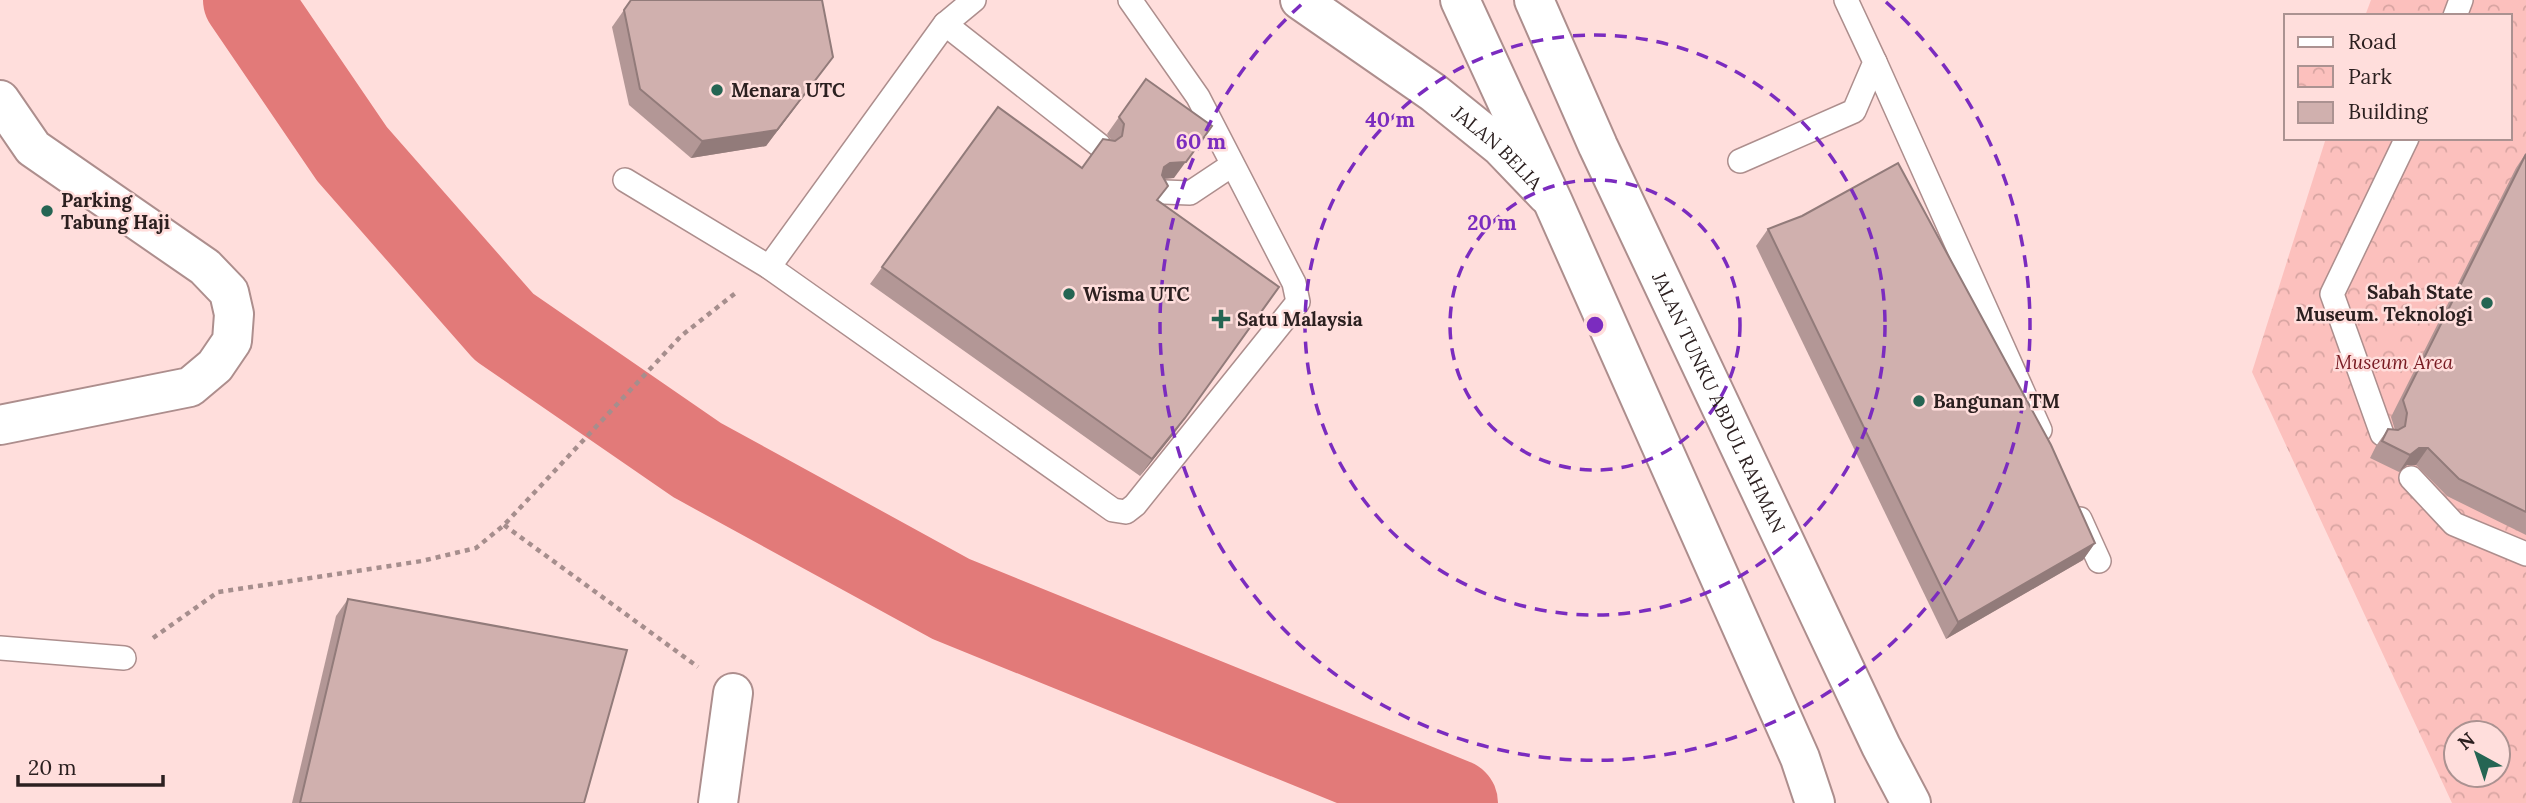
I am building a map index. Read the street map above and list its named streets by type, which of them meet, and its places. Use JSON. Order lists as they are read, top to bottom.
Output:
{
  "streets": {
    "main road": ["JALAN BELIA", "JALAN TUNKU ABDUL RAHMAN"]
  },
  "parks": ["Museum Area"],
  "places": {
    "other": [
      "Menara UTC",
      "Parking Tabung Haji",
      "Wisma UTC",
      "Sabah State Museum. Teknologi",
      "Bangunan TM"
    ],
    "health": ["Satu Malaysia"]
  },
  "legend": ["Road", "Park", "Building"],
  "scale_bar": "20 m",
  "north": "top left",
  "rings": ["40 m", "60 m", "20 m"]
}
